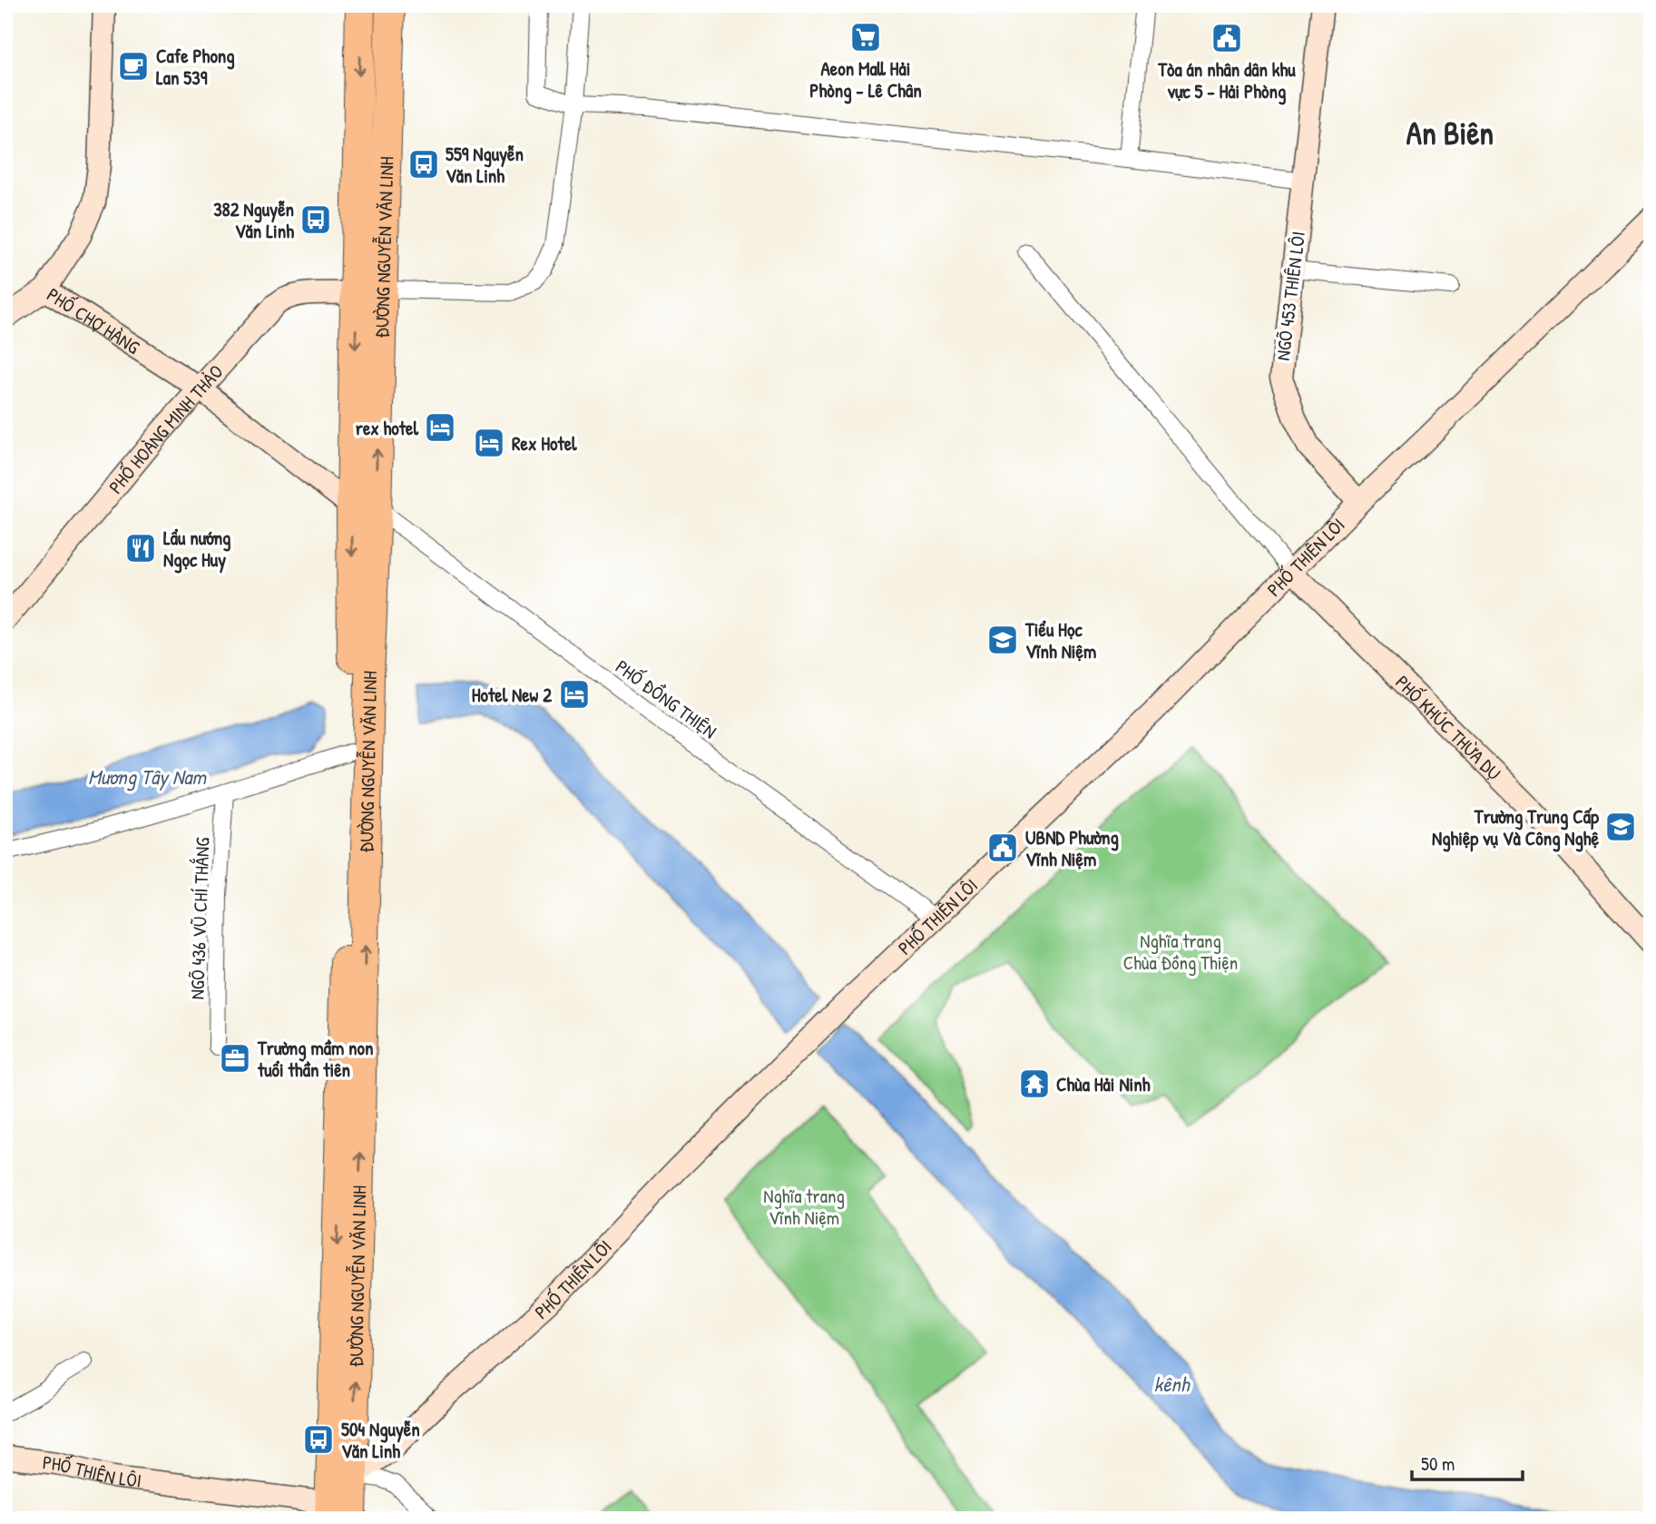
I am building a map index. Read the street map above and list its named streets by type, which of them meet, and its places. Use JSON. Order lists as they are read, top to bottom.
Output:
{
  "streets": {
    "highway": ["ĐƯỜNG NGUYỄN VĂN LINH"],
    "street": [
      "NGÕ 453 THIÊN LÔI",
      "PHỐ CHỢ HÀNG",
      "PHỐ HOÀNG MINH THẢO",
      "PHỐ THIÊN LÔI",
      "PHỐ ĐỒNG THIỆN",
      "PHỐ KHÚC THỪA DỤ",
      "NGÕ 436 VŨ CHÍ THẮNG"
    ]
  },
  "crossings": [
    ["ĐƯỜNG NGUYỄN VĂN LINH", "PHỐ CHỢ HÀNG"],
    ["ĐƯỜNG NGUYỄN VĂN LINH", "PHỐ HOÀNG MINH THẢO"],
    ["ĐƯỜNG NGUYỄN VĂN LINH", "PHỐ THIÊN LÔI"],
    ["ĐƯỜNG NGUYỄN VĂN LINH", "PHỐ ĐỒNG THIỆN"],
    ["NGÕ 453 THIÊN LÔI", "PHỐ THIÊN LÔI"],
    ["PHỐ CHỢ HÀNG", "PHỐ HOÀNG MINH THẢO"],
    ["PHỐ CHỢ HÀNG", "PHỐ ĐỒNG THIỆN"],
    ["PHỐ THIÊN LÔI", "PHỐ ĐỒNG THIỆN"],
    ["PHỐ THIÊN LÔI", "PHỐ KHÚC THỪA DỤ"]
  ],
  "districts": ["An Biên"],
  "water": ["Mương Tây Nam", "kênh"],
  "parks": ["Nghĩa trang Chùa Đồng Thiện", "Nghĩa trang Vĩnh Niệm"],
  "places": {
    "supermarket": ["Aeon Mall Hải Phòng - Lê Chân"],
    "public building": ["Tòa án nhân dân khu vực 5 - Hải Phòng", "UBND Phường Vĩnh Niệm"],
    "cafe": ["Cafe Phong Lan 539"],
    "bus stop": ["559 Nguyễn Văn Linh", "382 Nguyễn Văn Linh", "504 Nguyễn Văn Linh"],
    "hotel": ["rex hotel", "Rex Hotel", "Hotel New 2"],
    "restaurant": ["Lẩu nướng Ngọc Huy"],
    "school or university": ["Tiểu Học Vĩnh Niệm", "Trường Trung Cấp Nghiệp vụ Và Công Nghệ"],
    "office": ["Trường mầm non tuổi thần tiên"],
    "temple": ["Chùa Hải Ninh"]
  },
  "scale_bar": "50 m"
}
